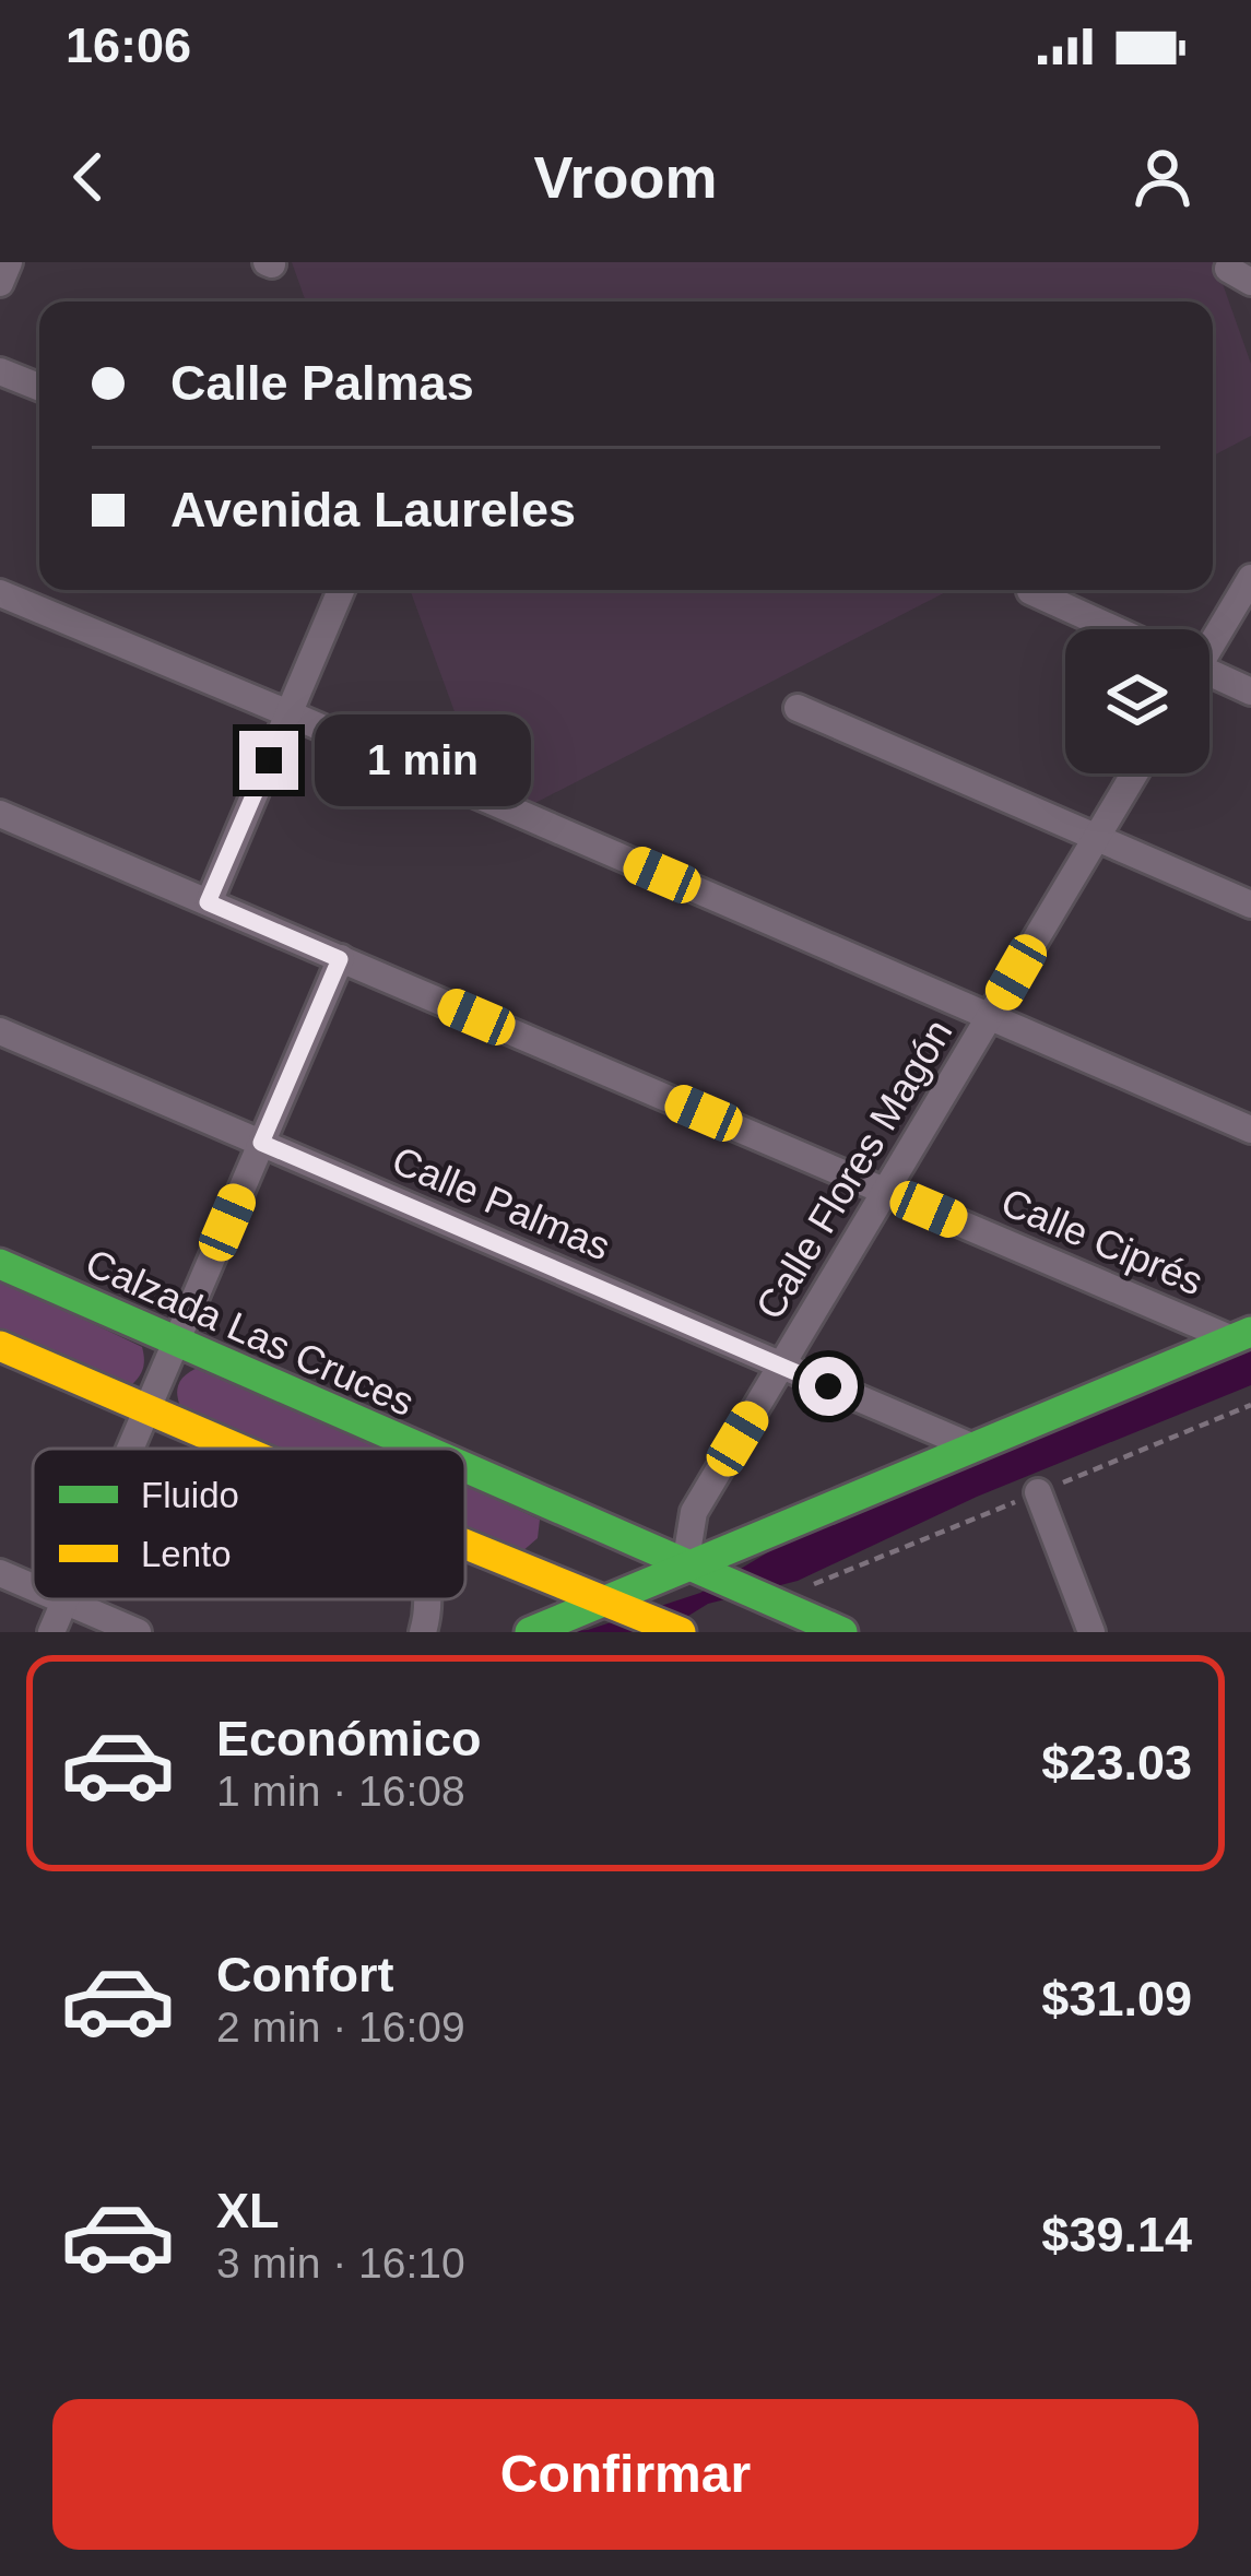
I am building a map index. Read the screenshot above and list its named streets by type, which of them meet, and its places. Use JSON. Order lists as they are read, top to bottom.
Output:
{
  "streets": {
    "street": [
      "Calle Flores Magón",
      "Calle Palmas",
      "Calle Ciprés",
      "Calzada Las Cruces"
    ]
  },
  "crossings": [
    ["Calle Flores Magón", "Calle Palmas"],
    ["Calle Flores Magón", "Calle Ciprés"],
    ["Calle Flores Magón", "Calzada Las Cruces"]
  ],
  "legend": ["Fluido", "Lento"],
  "page": {
    "status": "16:06",
    "header": "Vroom",
    "banner": ["Calle Palmas", "Avenida Laureles"],
    "bubble": "1 min",
    "list": [
      {
        "name": "Económico",
        "note": "1 min · 16:08",
        "value": "$23.03"
      },
      {
        "name": "Confort",
        "note": "2 min · 16:09",
        "value": "$31.09"
      },
      {
        "name": "XL",
        "note": "3 min · 16:10",
        "value": "$39.14"
      }
    ],
    "buttons": "Confirmar"
  }
}
